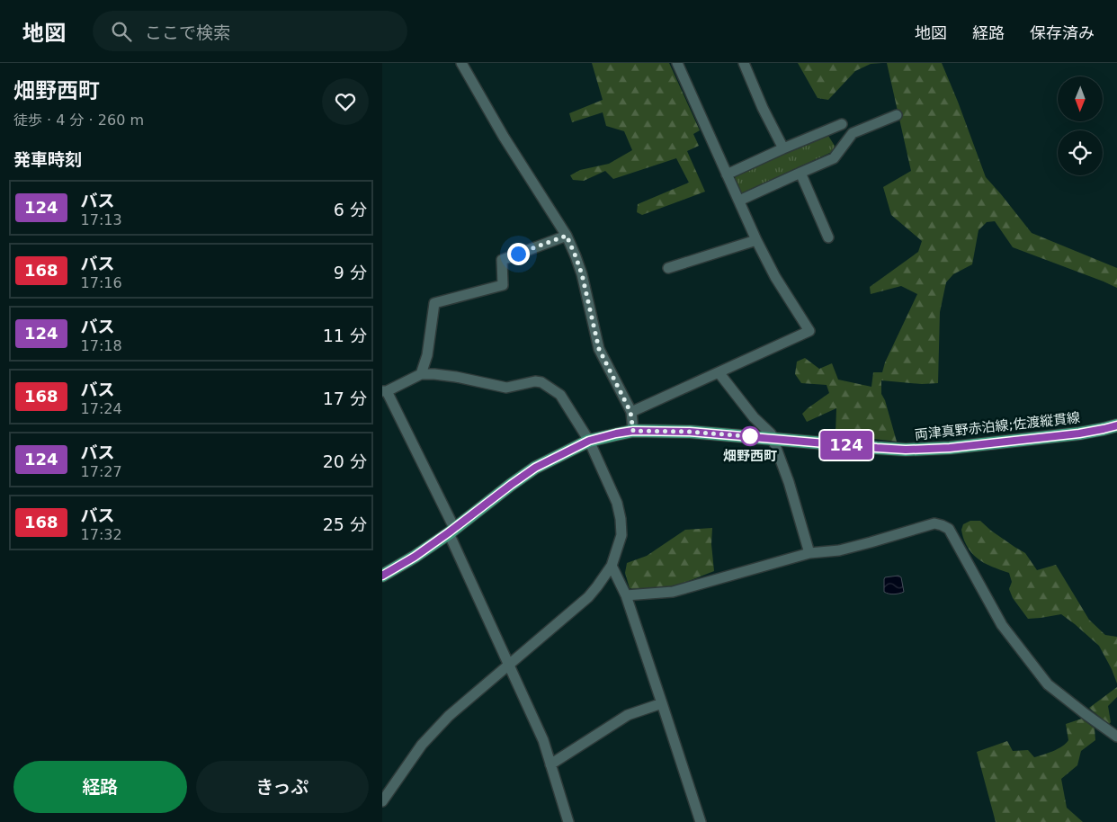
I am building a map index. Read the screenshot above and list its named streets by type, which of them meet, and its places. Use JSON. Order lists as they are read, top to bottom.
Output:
{
  "streets": {
    "main road": ["両津真野赤泊線;佐渡縦貫線"]
  },
  "places": ["畑野西町"],
  "lines": ["bus line 124"],
  "north": "bottom",
  "page": {
    "header": "地図",
    "search": "ここで検索",
    "nav": ["地図", "経路", "保存済み"],
    "heading": [
      ["畑野西町", "徒歩 · 4 分 · 260 m"],
      "発車時刻"
    ],
    "on_map": "124",
    "list": [
      {
        "mark": "124",
        "name": "バス",
        "note": "17:13",
        "value": "6 分"
      },
      {
        "mark": "168",
        "name": "バス",
        "note": "17:16",
        "value": "9 分"
      },
      {
        "mark": "124",
        "name": "バス",
        "note": "17:18",
        "value": "11 分"
      },
      {
        "mark": "168",
        "name": "バス",
        "note": "17:24",
        "value": "17 分"
      },
      {
        "mark": "124",
        "name": "バス",
        "note": "17:27",
        "value": "20 分"
      },
      {
        "mark": "168",
        "name": "バス",
        "note": "17:32",
        "value": "25 分"
      }
    ],
    "buttons": ["経路", "きっぷ"]
  }
}
